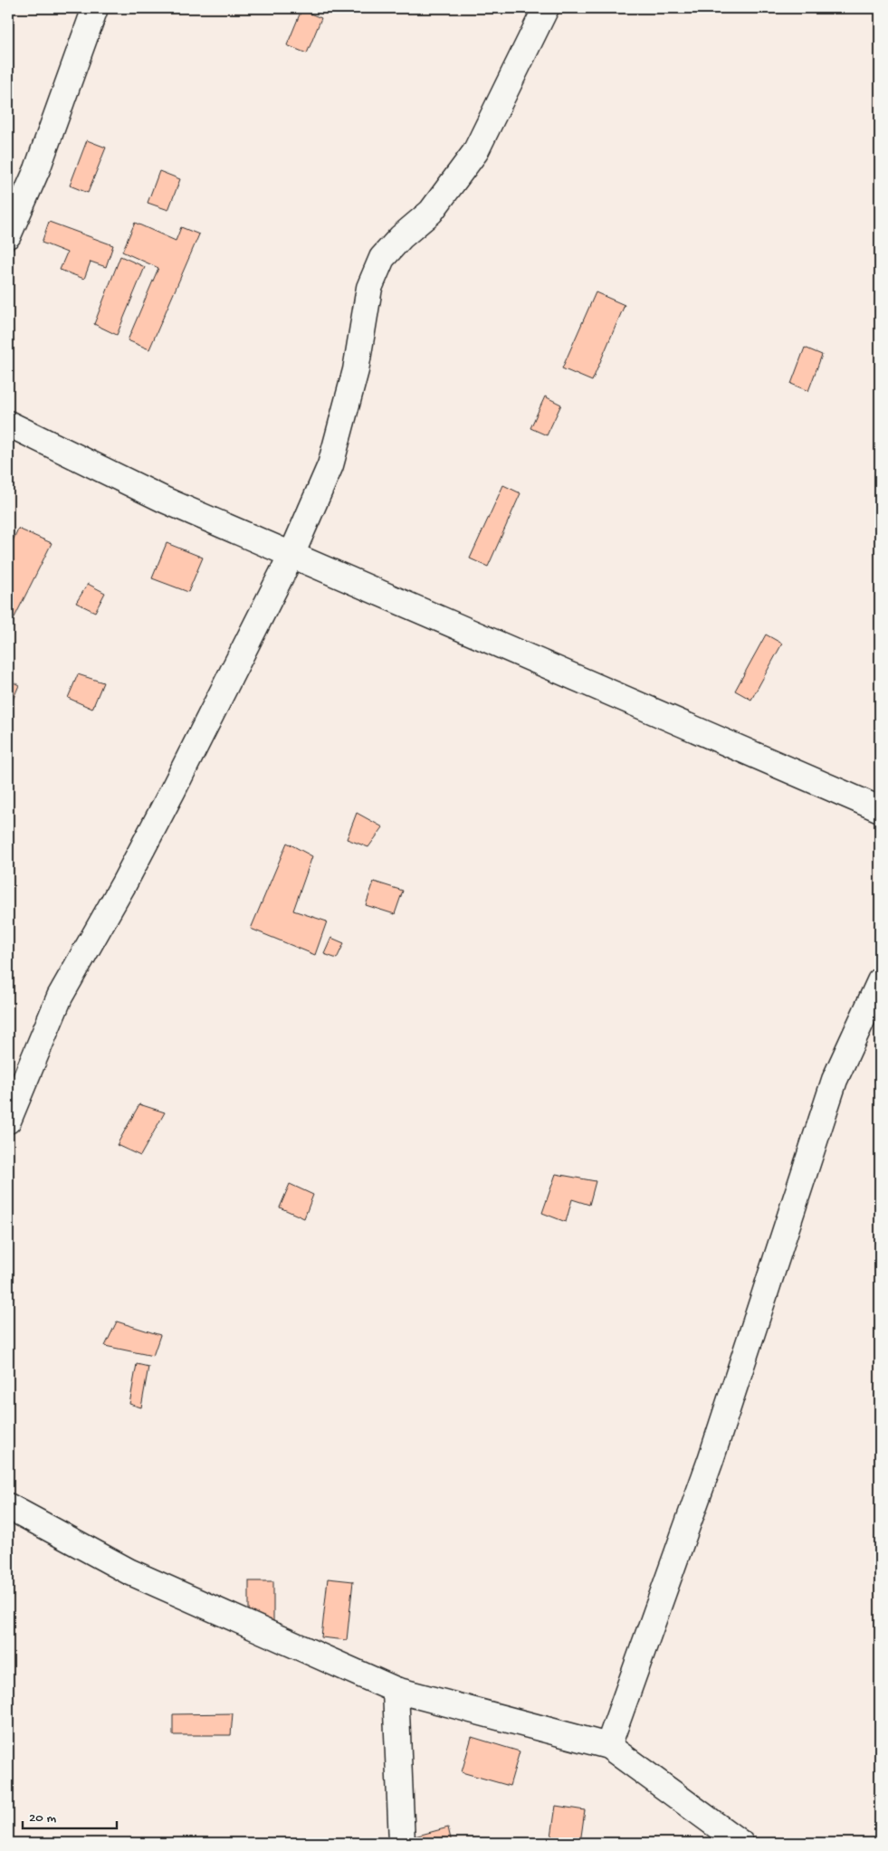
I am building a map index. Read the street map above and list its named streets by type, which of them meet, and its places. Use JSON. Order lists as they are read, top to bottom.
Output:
{
  "scale_bar": "20 m"
}
